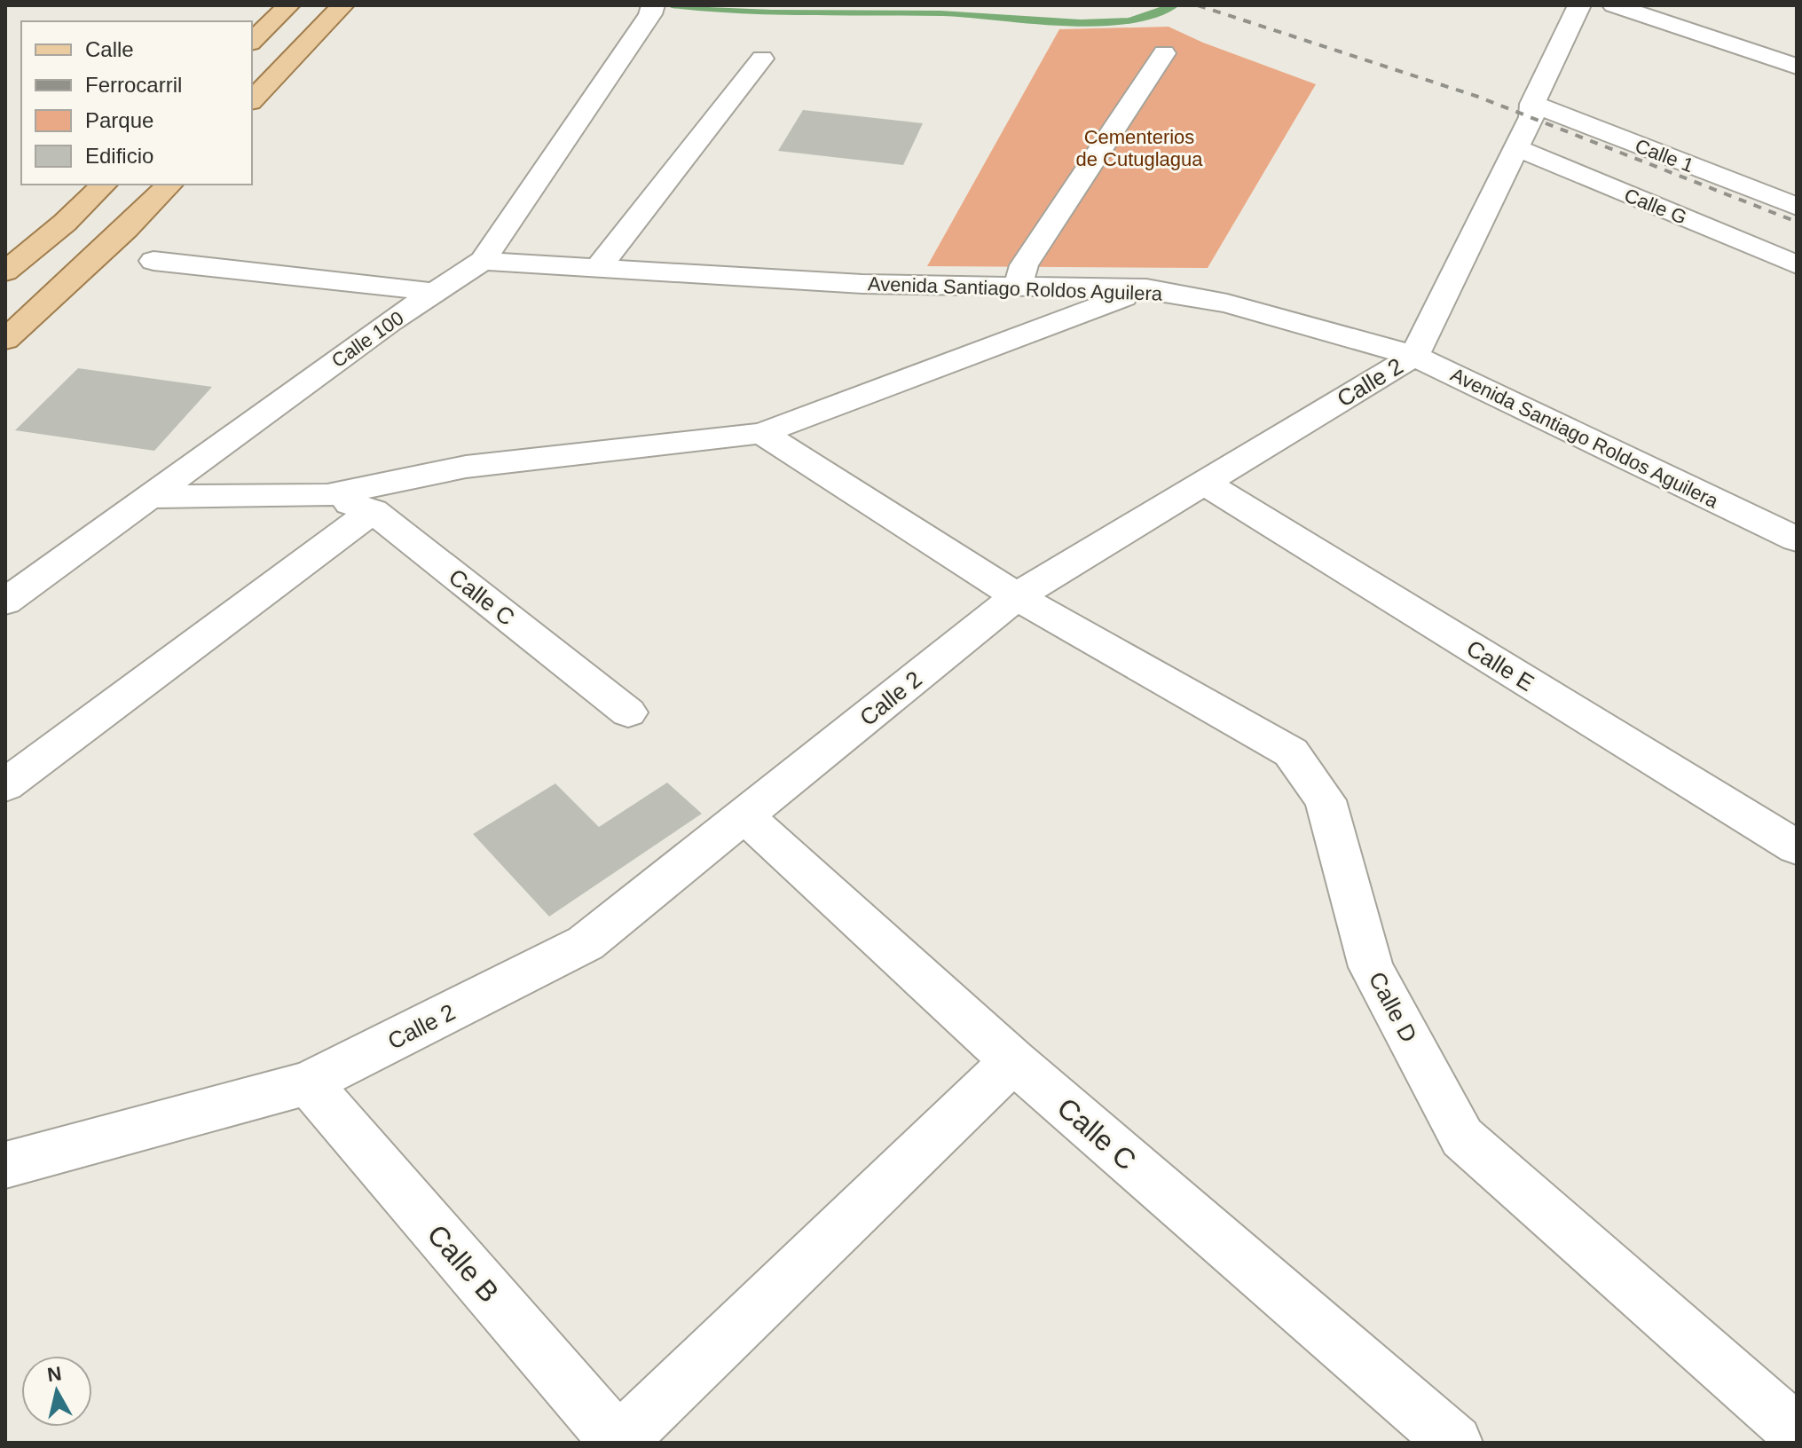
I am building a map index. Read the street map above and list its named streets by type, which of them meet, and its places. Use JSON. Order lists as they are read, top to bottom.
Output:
{
  "streets": {
    "street": [
      "Calle 1",
      "Calle G",
      "Avenida Santiago Roldos Aguilera",
      "Calle 100",
      "Calle 2",
      "Calle C",
      "Calle E",
      "Calle D",
      "Calle B"
    ]
  },
  "crossings": [
    ["Calle 1", "Calle 2"],
    ["Calle G", "Calle 2"],
    ["Avenida Santiago Roldos Aguilera", "Calle 100"],
    ["Avenida Santiago Roldos Aguilera", "Calle 2"],
    ["Calle 2", "Calle C"],
    ["Calle 2", "Calle E"],
    ["Calle 2", "Calle D"],
    ["Calle 2", "Calle B"]
  ],
  "parks": ["Cementerios de Cutuglagua"],
  "legend": [
    "Calle",
    "Ferrocarril",
    "Parque",
    "Edificio"
  ],
  "north": "top"
}
